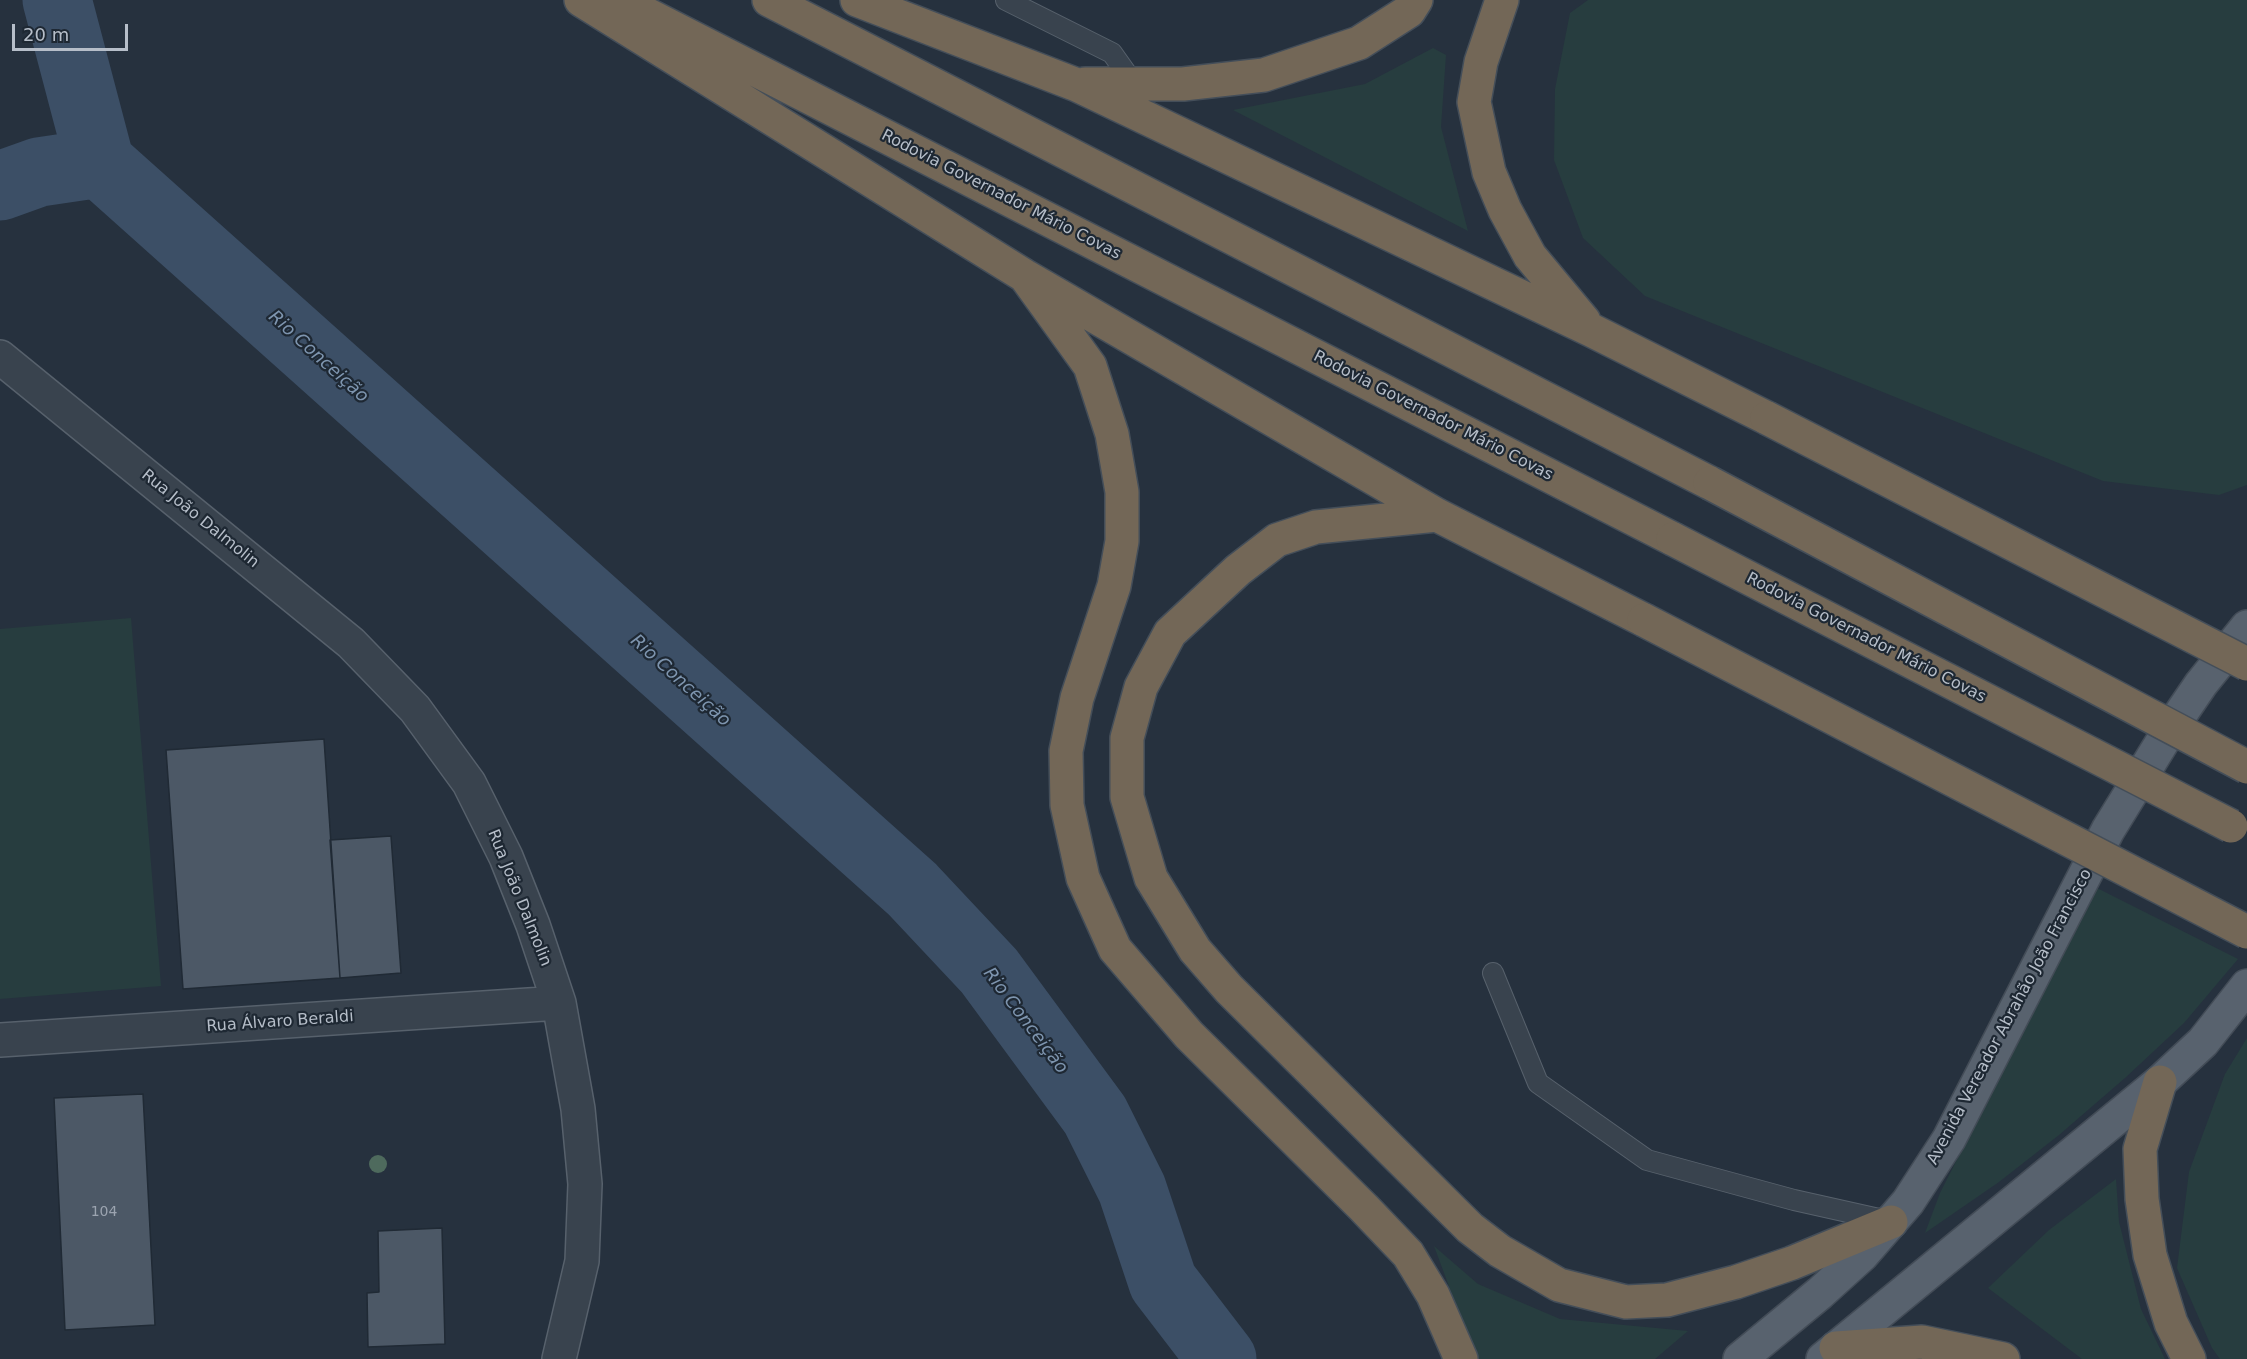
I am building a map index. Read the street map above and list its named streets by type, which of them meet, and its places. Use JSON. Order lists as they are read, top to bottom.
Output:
{
  "streets": {
    "highway": ["Rodovia Governador Mário Covas"],
    "main road": ["Avenida Vereador Abrahão João Francisco"],
    "street": ["Rua João Dalmolin", "Rua Álvaro Beraldi"]
  },
  "crossings": [
    ["Rua João Dalmolin", "Rua Álvaro Beraldi"]
  ],
  "water": ["Rio Conceição"],
  "house_numbers": ["104"],
  "scale_bar": "20 m"
}
